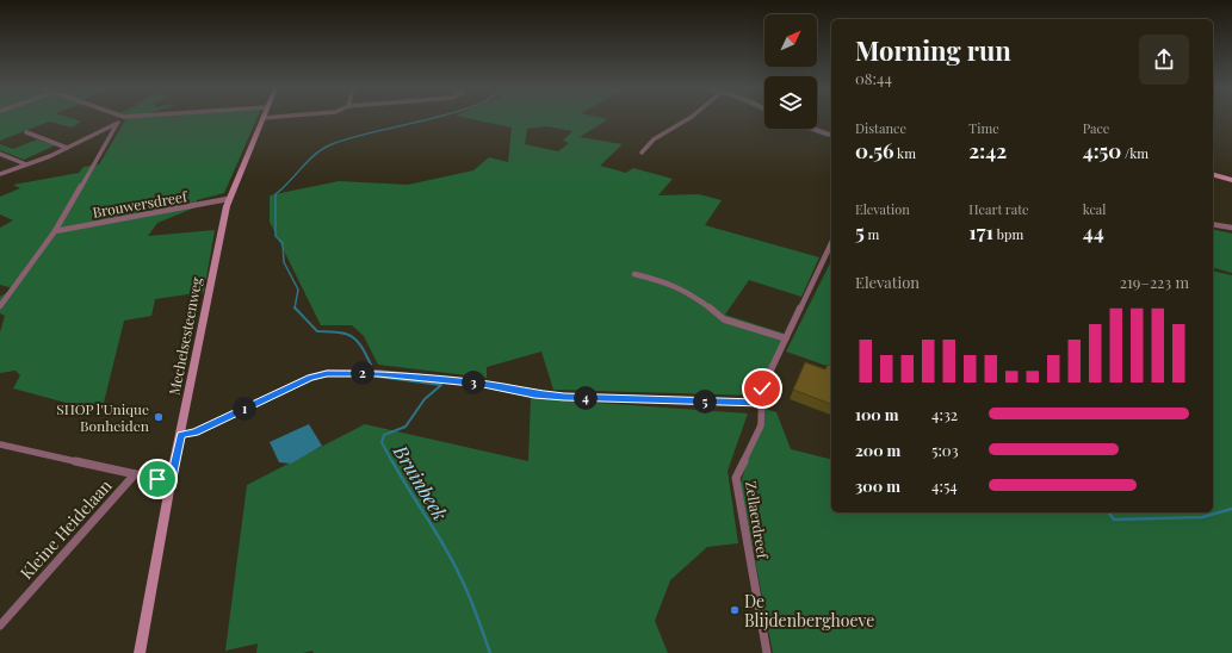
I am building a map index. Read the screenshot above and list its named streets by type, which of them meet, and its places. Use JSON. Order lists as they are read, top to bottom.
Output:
{
  "streets": {
    "street": [
      "Brouwersdreef",
      "Mechelsesteenweg",
      "Zellaerdreef",
      "Kleine Heidelaan"
    ]
  },
  "crossings": [
    ["Brouwersdreef", "Mechelsesteenweg"]
  ],
  "water": ["Bruinbeek"],
  "places": ["SHOP l'Unique Bonheiden", "De Blijdenberghoeve"],
  "north": "top right",
  "page": {
    "heading": ["Morning run", "08:44"],
    "stats": [
      ["Distance", "0.56 km"],
      ["Time", "2:42"],
      ["Pace", "4:50 /km"],
      ["Elevation", "5 m"],
      ["Heart rate", "171 bpm"],
      ["kcal", "44"]
    ],
    "chart": ["Elevation", "219–223 m"],
    "pins": [
      "2",
      "3",
      "4",
      "5",
      "1"
    ],
    "list": [
      {
        "name": "100 m",
        "note": "4:32"
      },
      {
        "name": "200 m",
        "note": "5:03"
      },
      {
        "name": "300 m",
        "note": "4:54"
      }
    ]
  }
}
